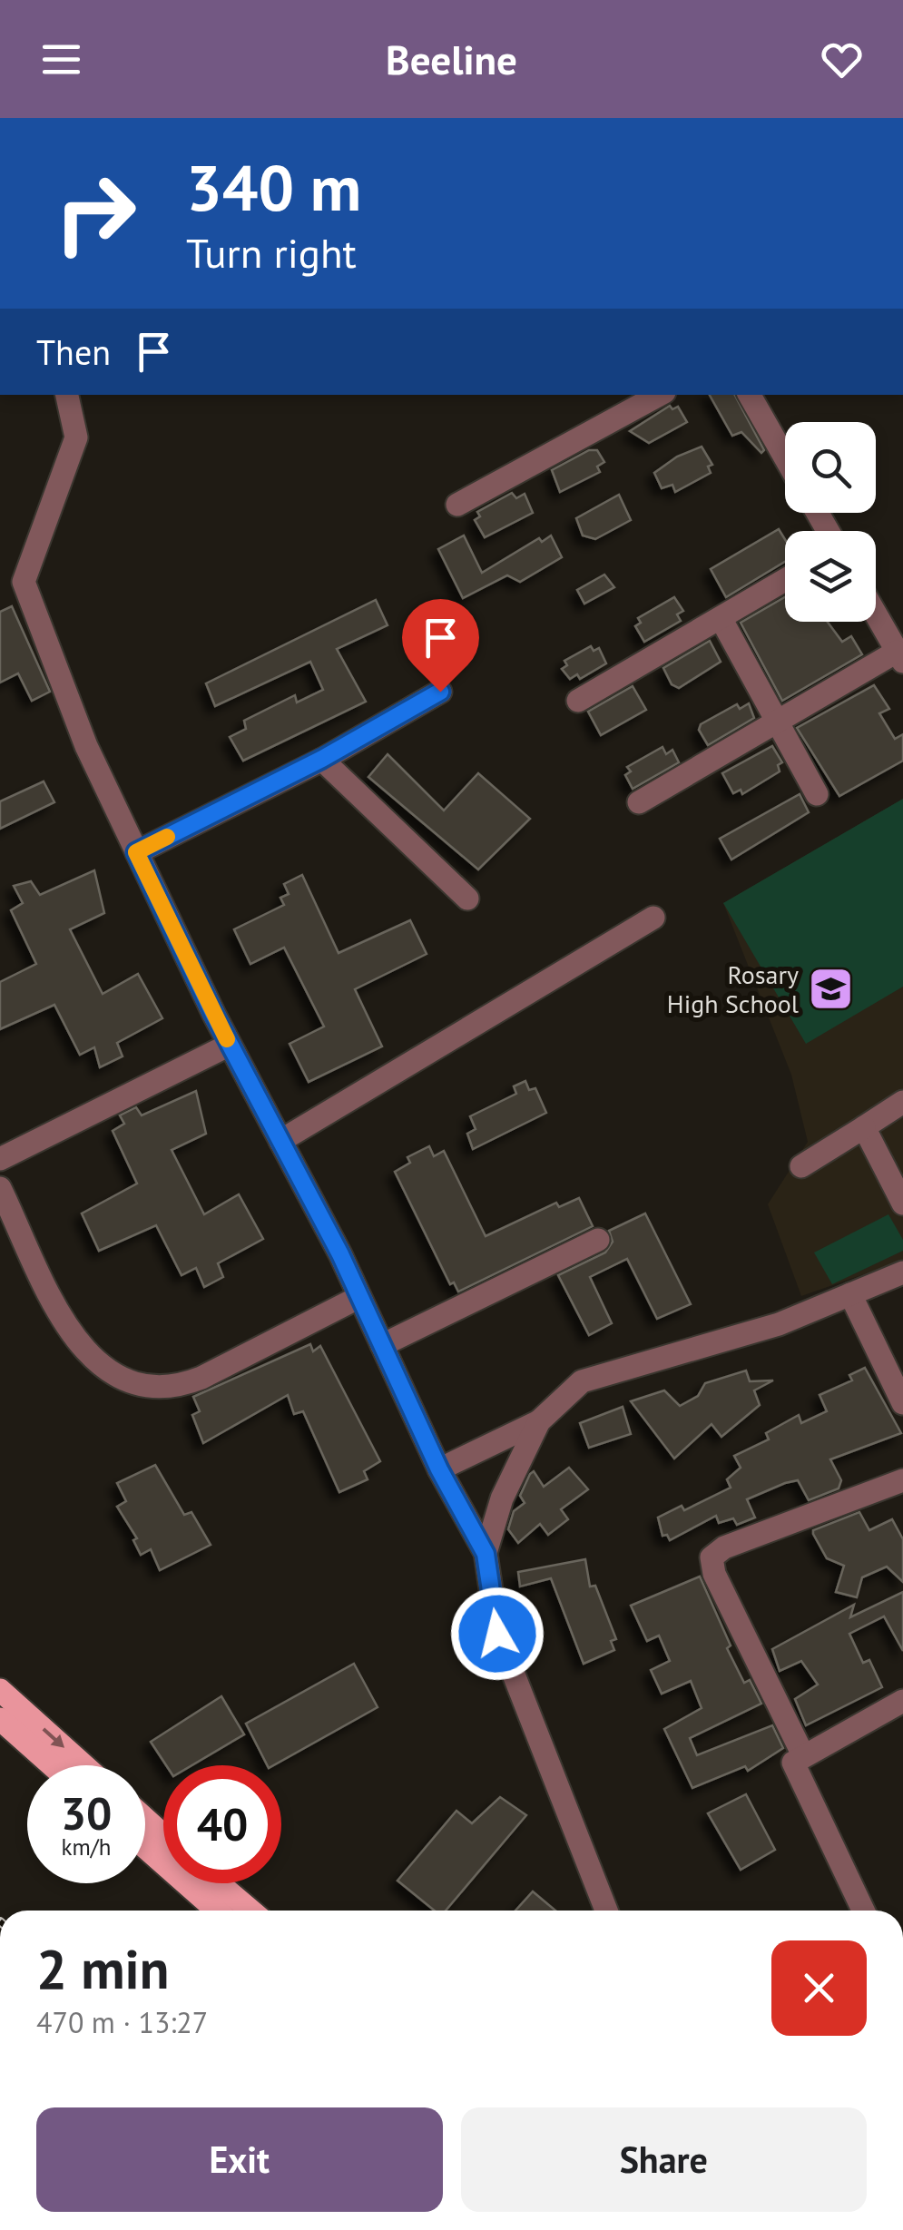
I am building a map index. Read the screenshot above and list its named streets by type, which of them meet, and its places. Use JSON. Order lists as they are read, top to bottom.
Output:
{
  "places": {
    "school or university": ["Rosary High School"]
  },
  "page": {
    "header": "Beeline",
    "turn": ["340 m", "Turn right"],
    "then": "Then",
    "speed": "30 km/h",
    "limit": "40",
    "heading": ["2 min", "470 m · 13:27"],
    "buttons": ["Exit", "Share"]
  }
}
